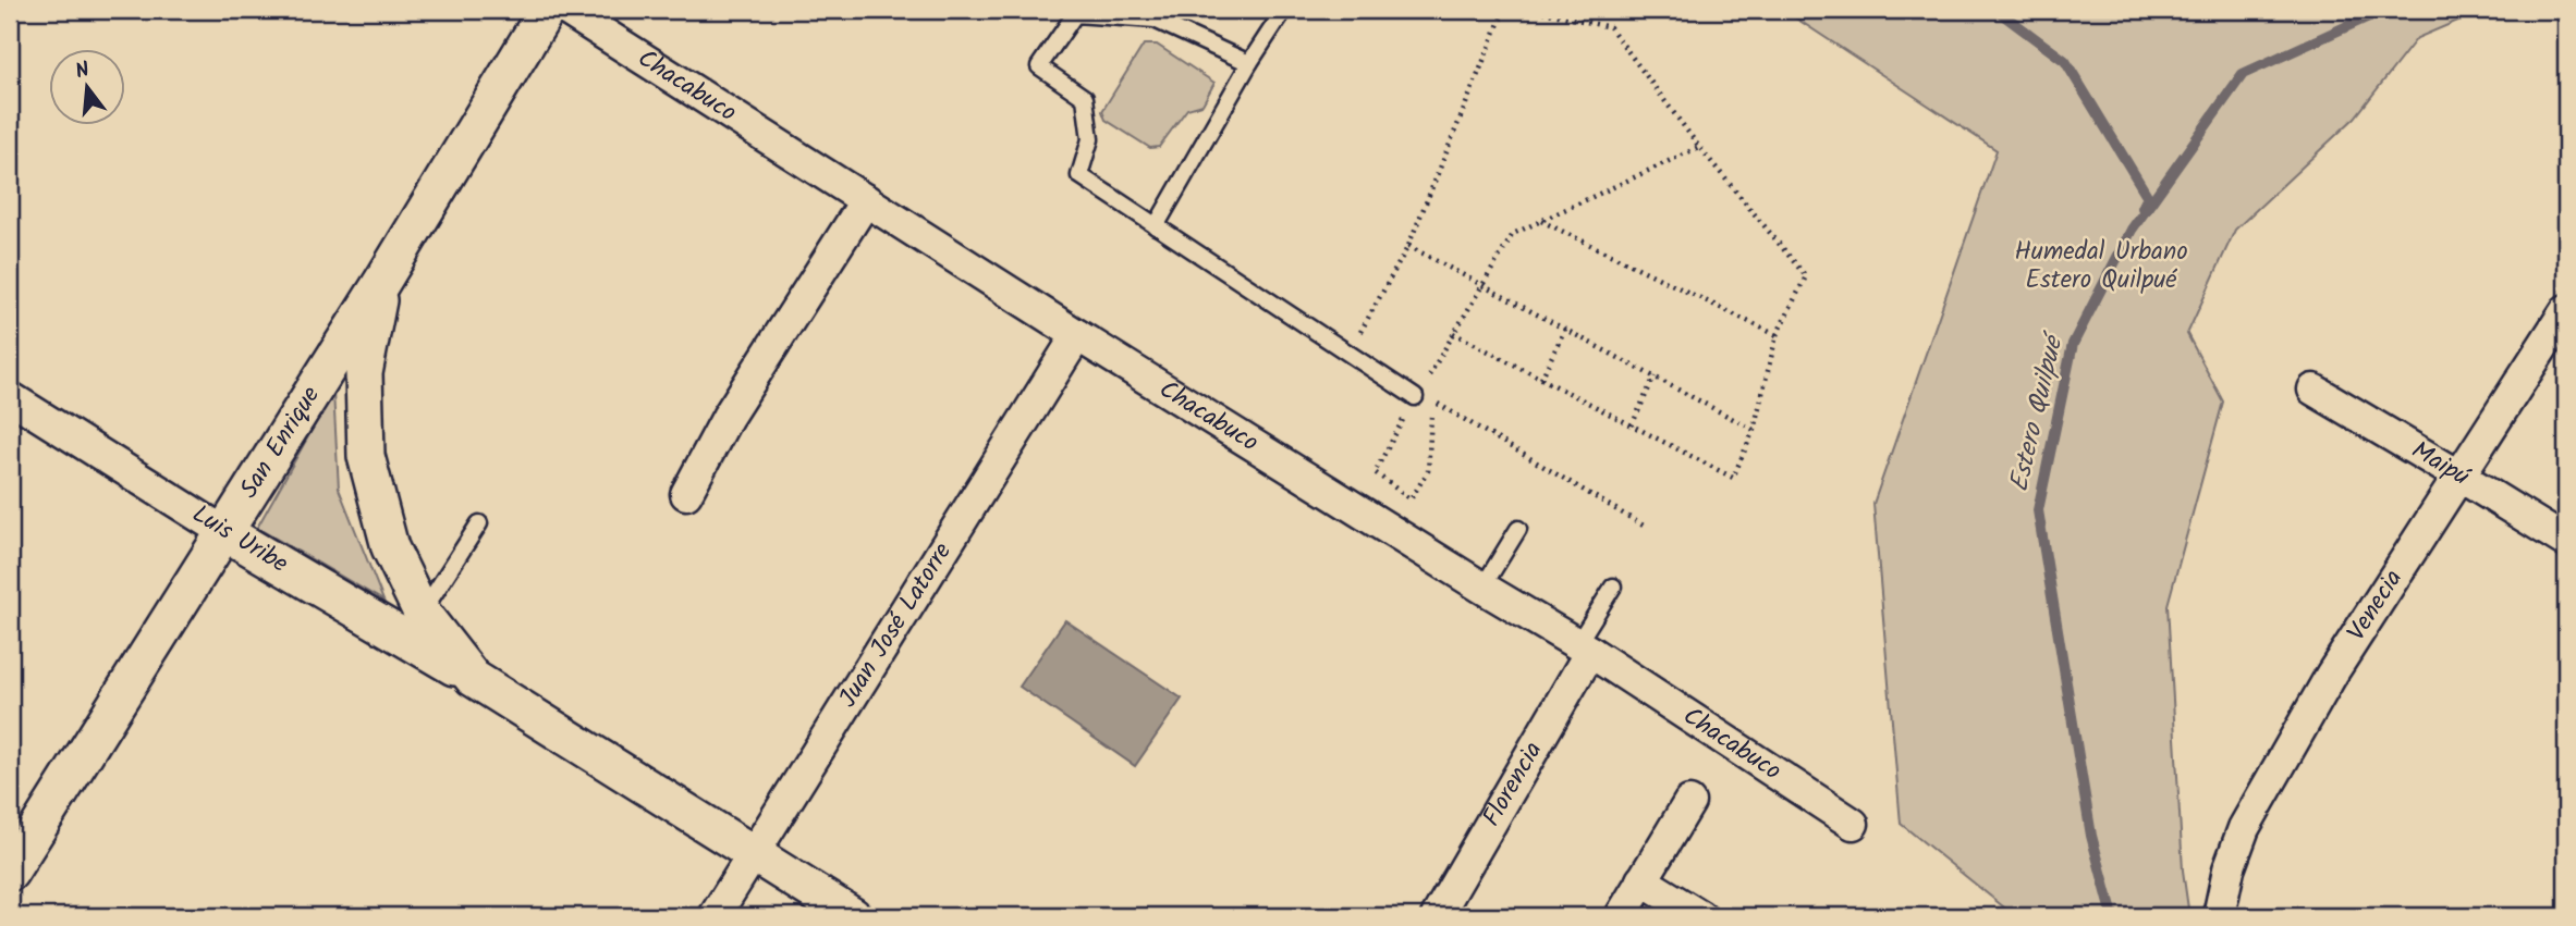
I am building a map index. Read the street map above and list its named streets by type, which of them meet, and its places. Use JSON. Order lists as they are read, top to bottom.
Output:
{
  "streets": {
    "street": [
      "Chacabuco",
      "San Enrique",
      "Maipú",
      "Luis Uribe",
      "Venecia",
      "Juan José Latorre",
      "Florencia"
    ]
  },
  "crossings": [
    ["Chacabuco", "Juan José Latorre"],
    ["Chacabuco", "Florencia"],
    ["San Enrique", "Luis Uribe"],
    ["Maipú", "Venecia"],
    ["Luis Uribe", "Juan José Latorre"]
  ],
  "water": ["Estero Quilpué"],
  "parks": ["Humedal Urbano Estero Quilpué"],
  "north": "top"
}
